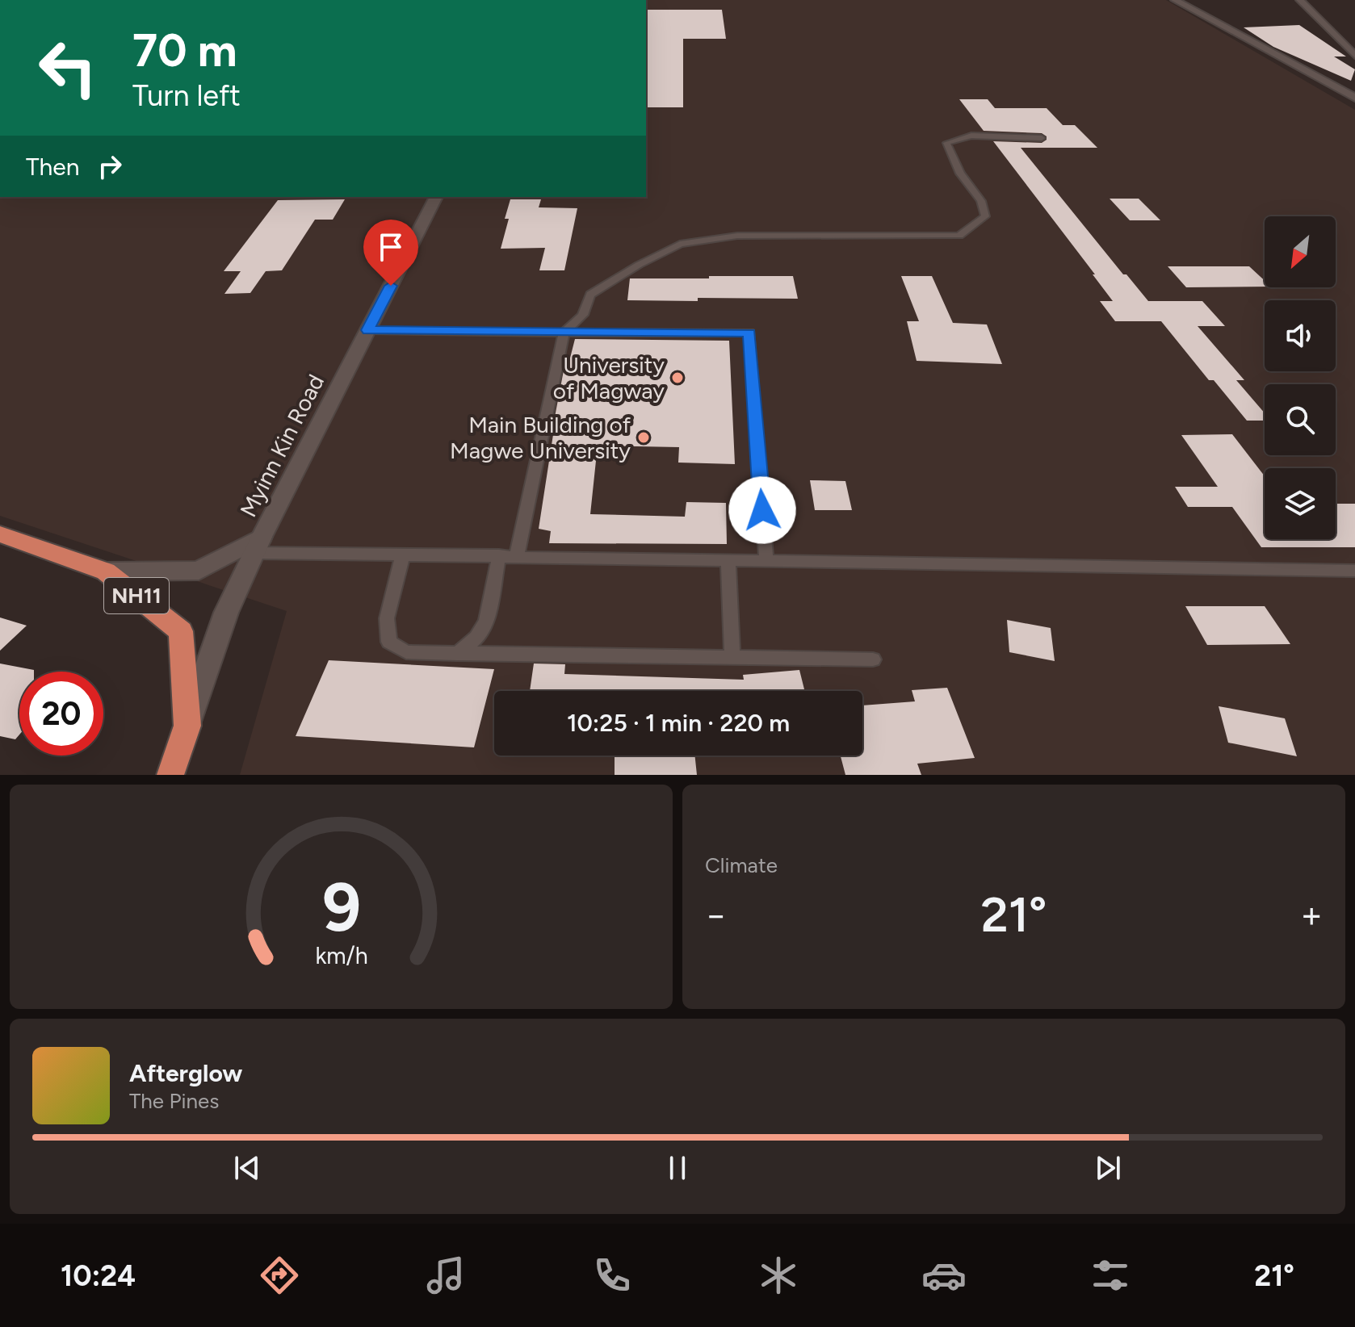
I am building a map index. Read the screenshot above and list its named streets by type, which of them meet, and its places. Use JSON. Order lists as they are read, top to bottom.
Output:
{
  "streets": {
    "highway": ["NH11"],
    "street": ["Myinn Kin Road"]
  },
  "crossings": [
    ["Myinn Kin Road", "NH11"]
  ],
  "places": ["University of Magway", "Main Building of Magwe University"],
  "north": "bottom left",
  "page": {
    "turn": ["70 m", "Turn left"],
    "then": "Then",
    "limit": "20",
    "trip": "10:25 · 1 min · 220 m",
    "tile": "Climate",
    "heat": ["−", "21°", "+"],
    "song": ["Afterglow", "The Pines"],
    "tabs": ["10:24", "21°"],
    "gauge": ["9", "km/h"]
  }
}
